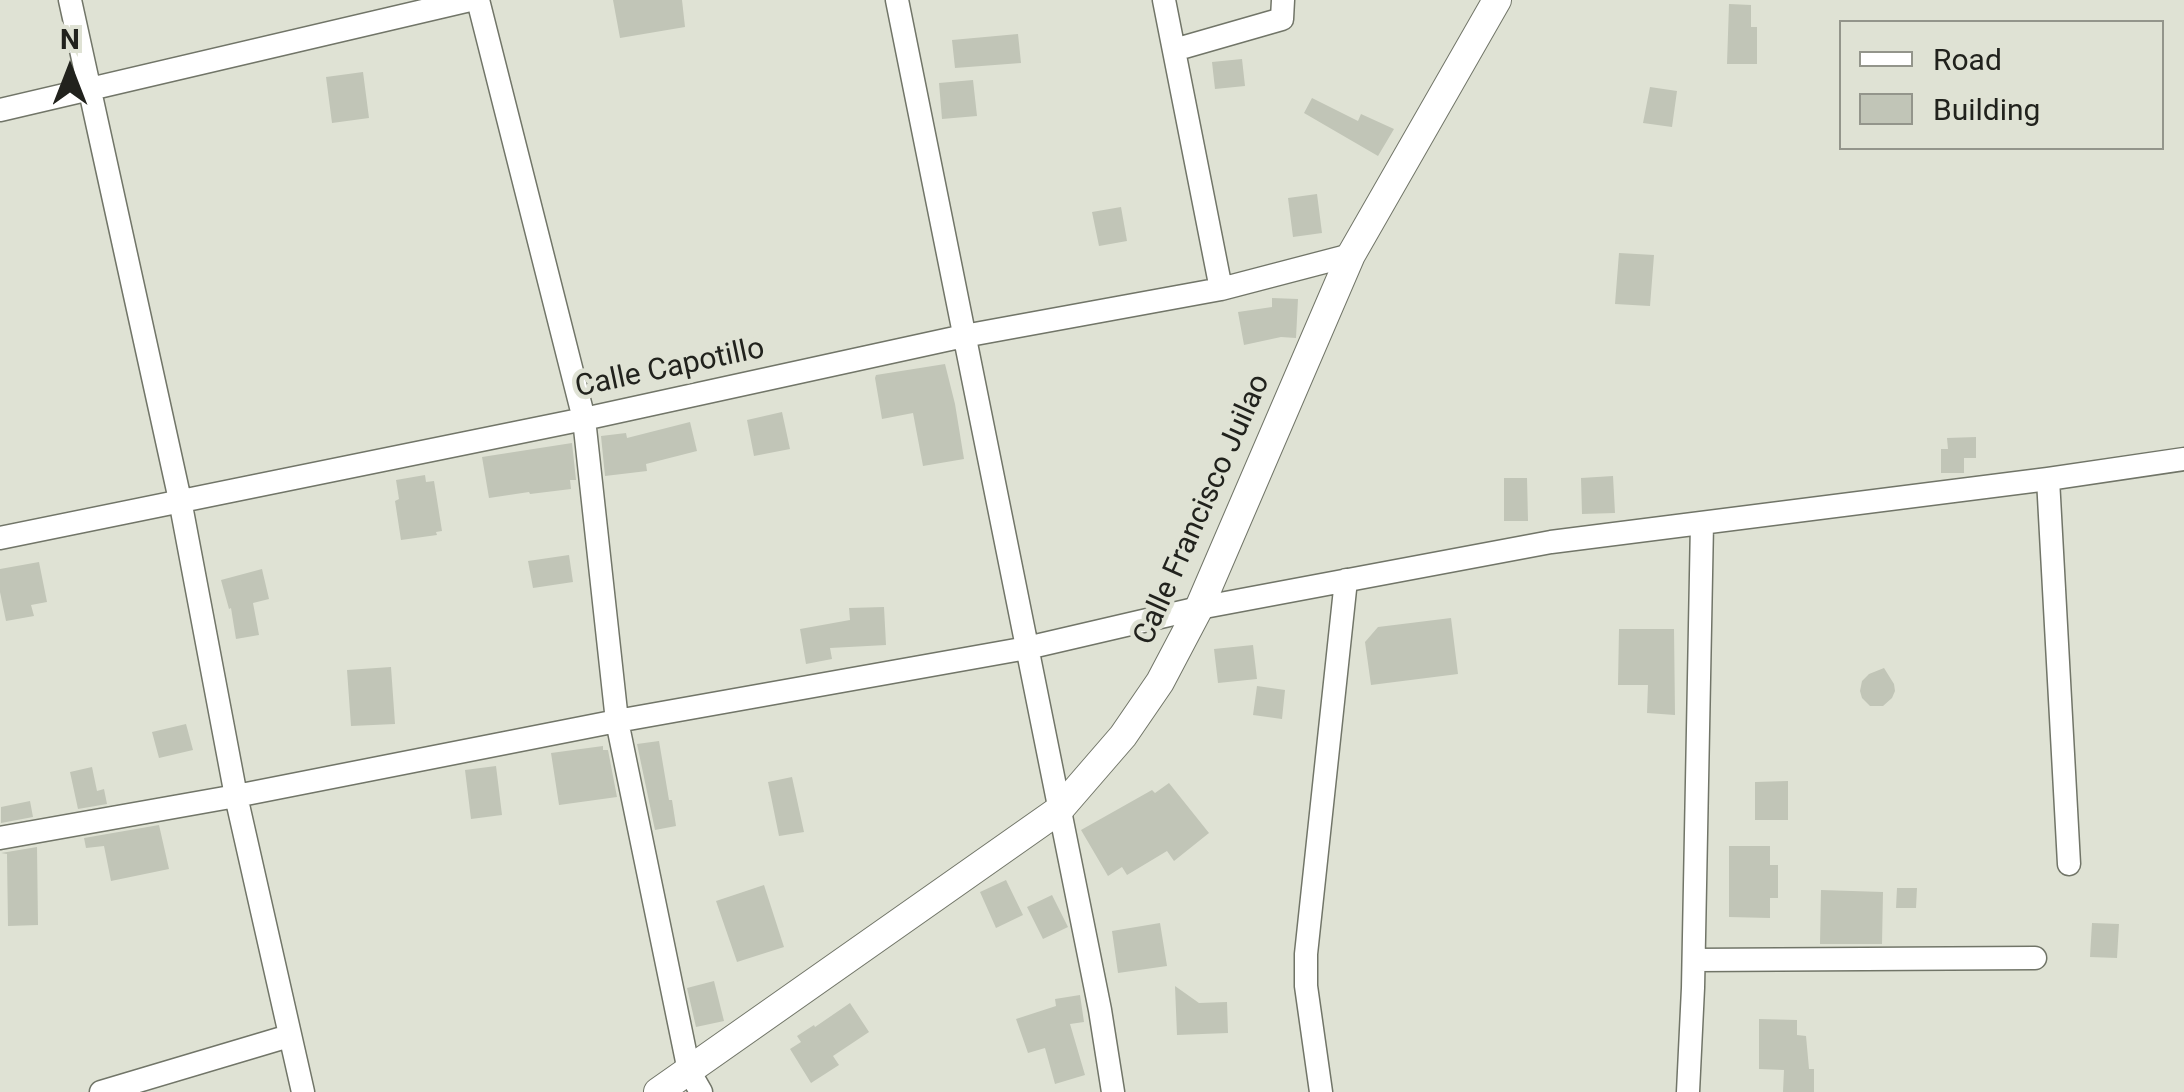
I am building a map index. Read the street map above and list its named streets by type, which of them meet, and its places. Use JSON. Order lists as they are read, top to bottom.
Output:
{
  "streets": {
    "street": ["Calle Capotillo", "Calle Francisco Juilao"]
  },
  "crossings": [
    ["Calle Capotillo", "Calle Francisco Juilao"]
  ],
  "legend": ["Road", "Building"],
  "north": "top"
}
